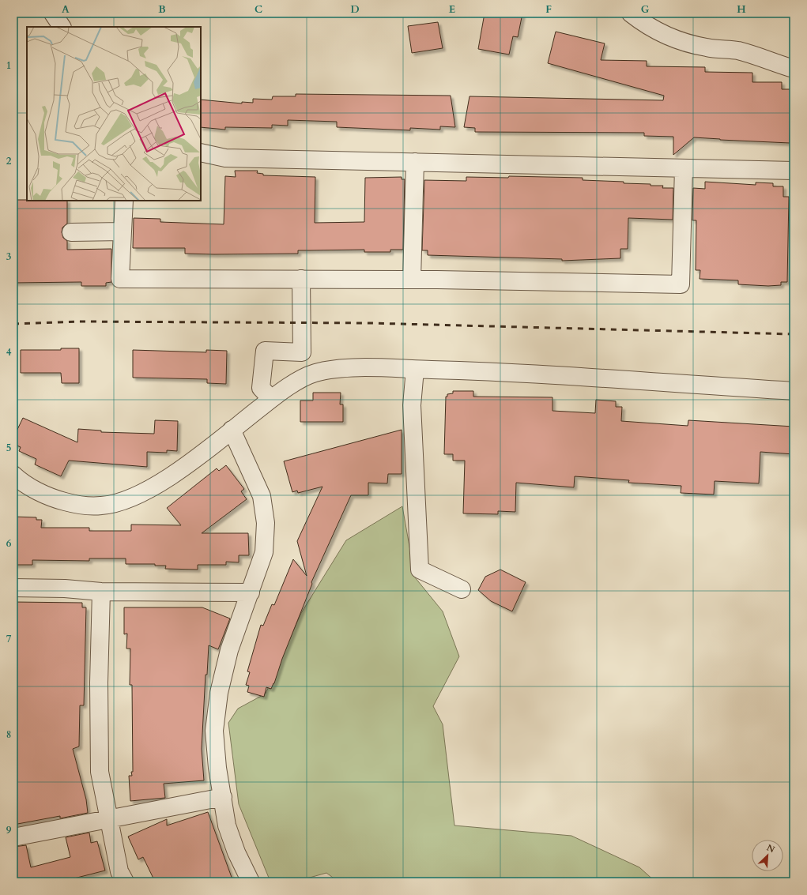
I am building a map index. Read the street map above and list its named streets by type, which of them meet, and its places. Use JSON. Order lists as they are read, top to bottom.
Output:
{
  "north": "top right",
  "grid": {
    "columns": [
      "A",
      "B",
      "C",
      "D",
      "E",
      "F",
      "G",
      "H"
    ],
    "rows": [
      "1",
      "2",
      "3",
      "4",
      "5",
      "6",
      "7",
      "8",
      "9"
    ]
  }
}
